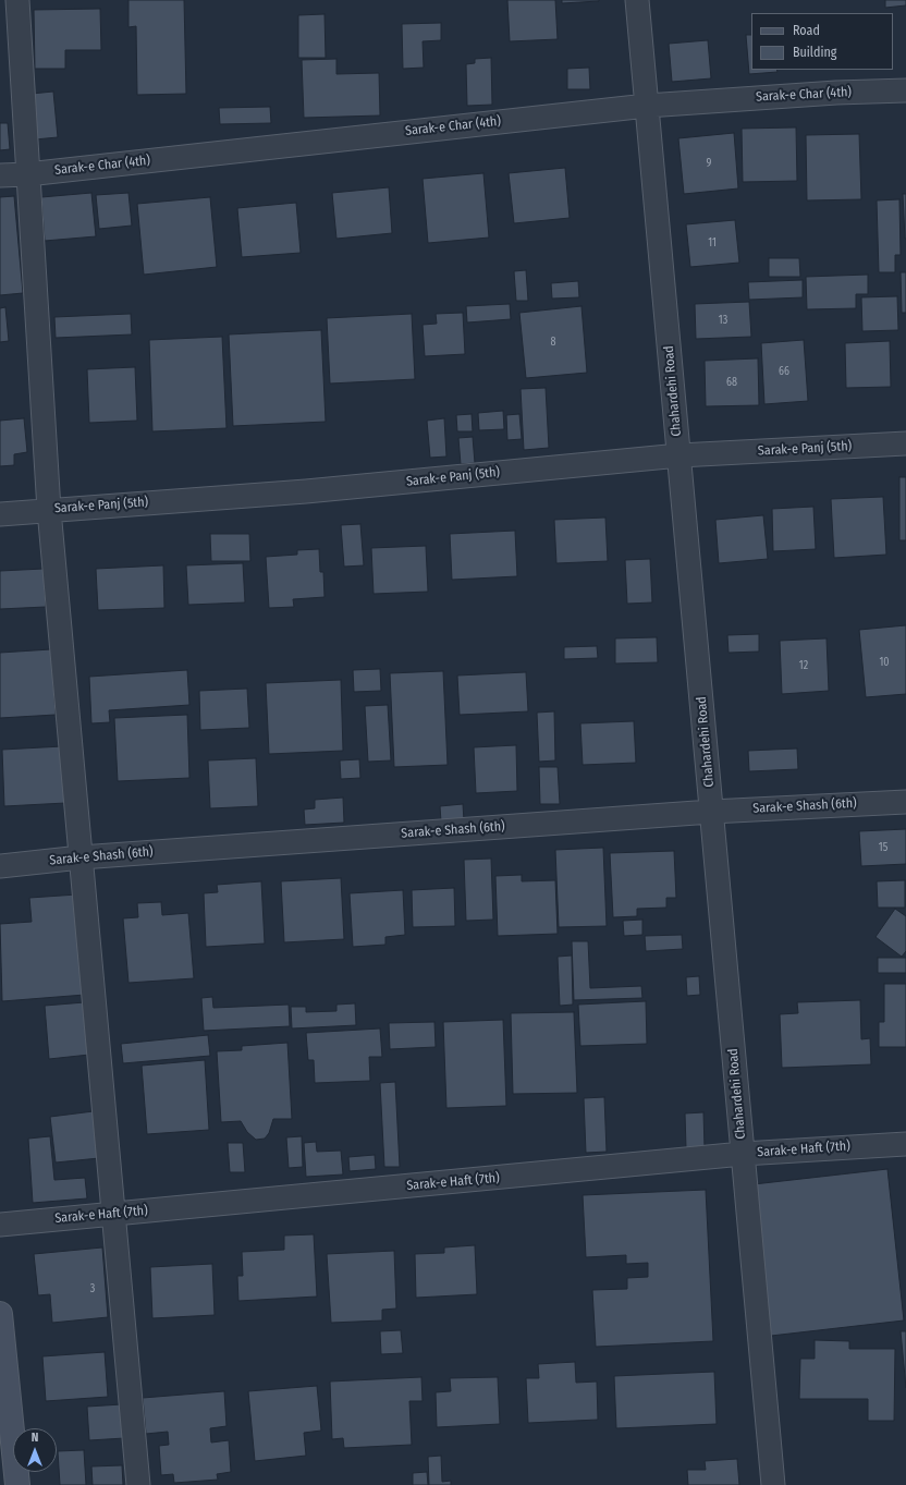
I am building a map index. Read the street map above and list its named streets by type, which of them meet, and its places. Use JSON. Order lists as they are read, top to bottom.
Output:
{
  "streets": {
    "street": [
      "Sarak-e Char (4th)",
      "Chahardehi Road",
      "Sarak-e Panj (5th)",
      "Sarak-e Shash (6th)",
      "Sarak-e Haft (7th)"
    ]
  },
  "crossings": [
    ["Sarak-e Char (4th)", "Chahardehi Road"],
    ["Chahardehi Road", "Sarak-e Panj (5th)"],
    ["Chahardehi Road", "Sarak-e Shash (6th)"],
    ["Chahardehi Road", "Sarak-e Haft (7th)"]
  ],
  "house_numbers": [
    "9",
    "11",
    "13",
    "8",
    "66",
    "68",
    "10",
    "12",
    "15",
    "3"
  ],
  "legend": ["Road", "Building"],
  "north": "top"
}
